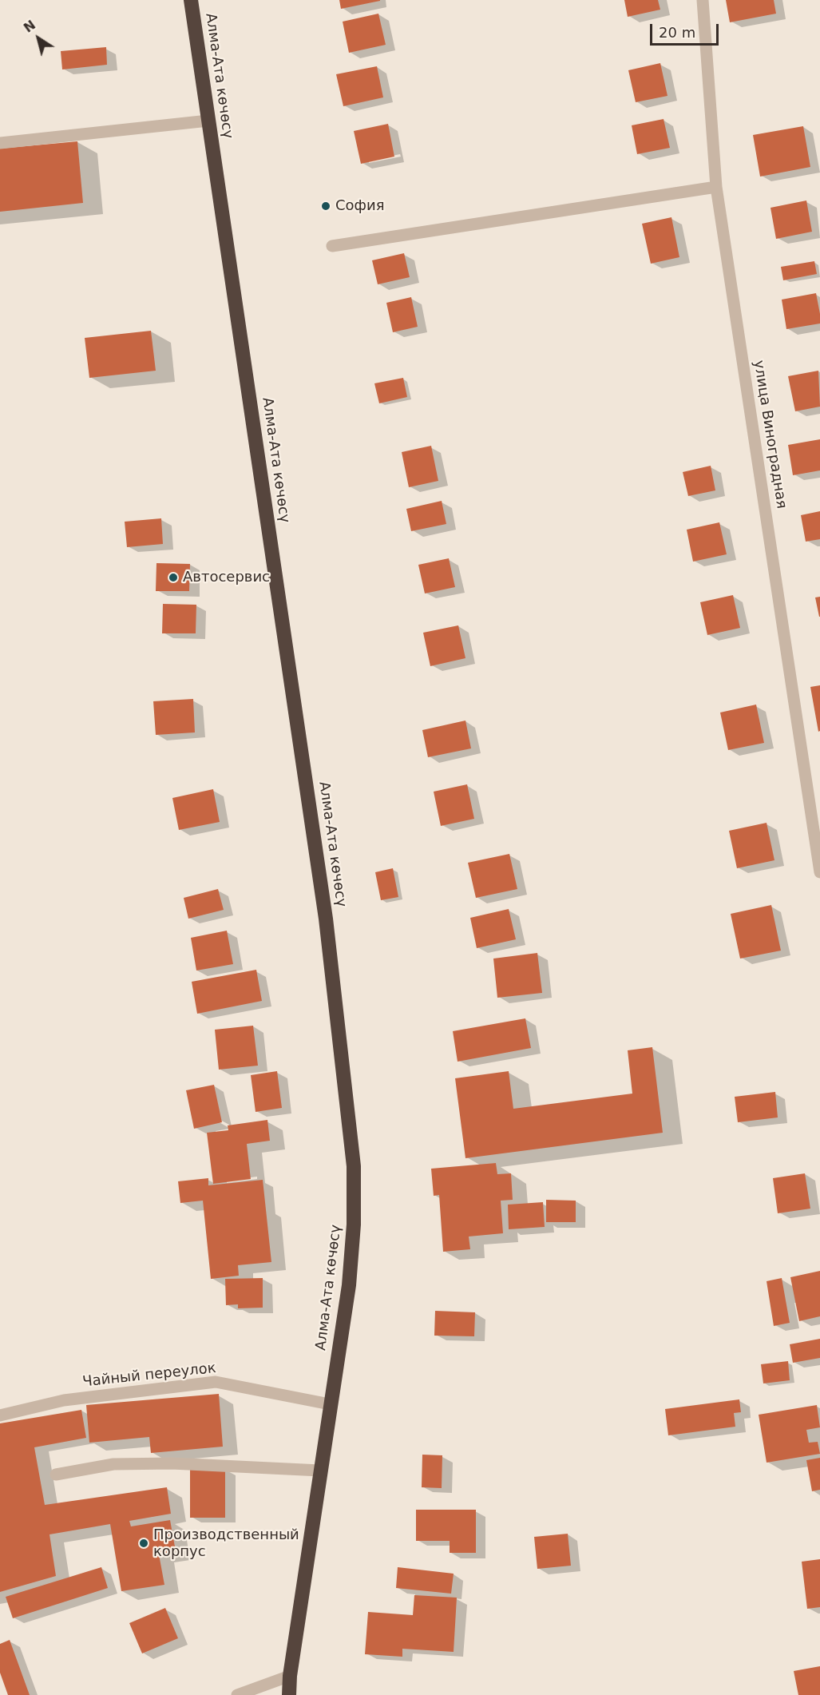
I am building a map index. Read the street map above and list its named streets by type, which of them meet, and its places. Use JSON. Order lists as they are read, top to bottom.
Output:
{
  "streets": {
    "highway": ["Алма-Ата көчөсү"],
    "street": ["улица Виноградная", "Чайный переулок"]
  },
  "crossings": [
    ["Алма-Ата көчөсү", "Чайный переулок"]
  ],
  "places": ["София", "Автосервис", "Производственный корпус"],
  "scale_bar": "20 m",
  "north": "top left"
}
